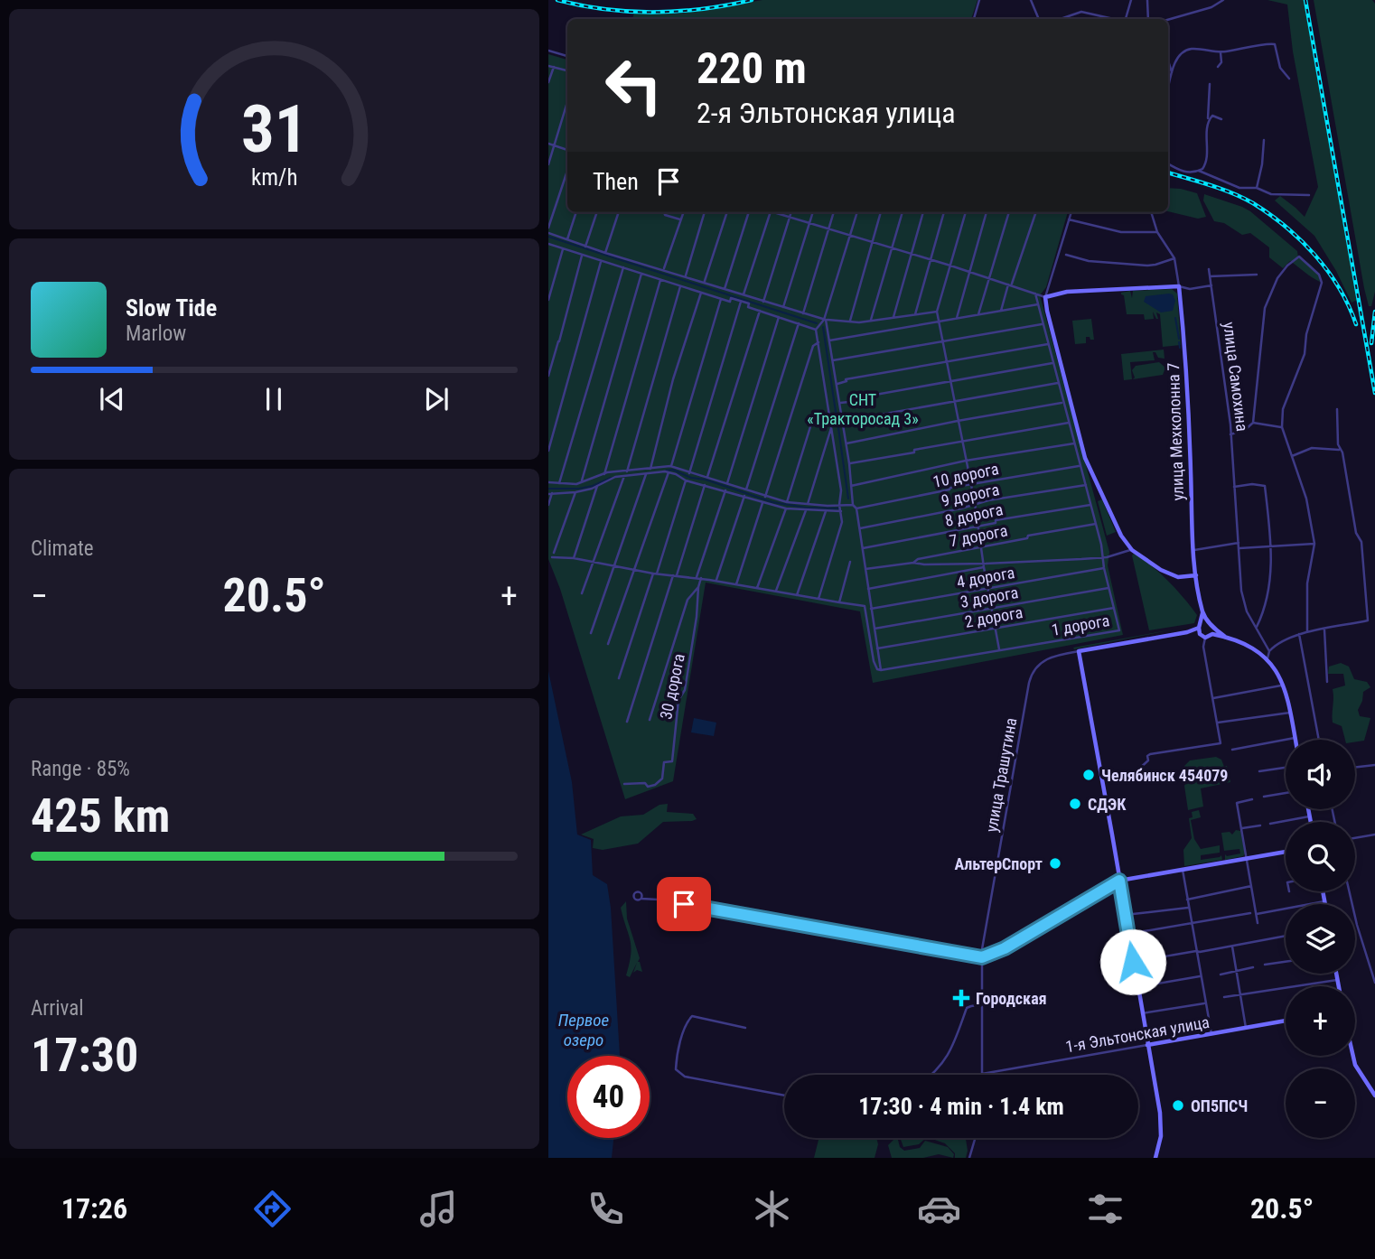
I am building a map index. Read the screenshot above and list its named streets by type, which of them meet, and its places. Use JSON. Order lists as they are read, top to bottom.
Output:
{
  "streets": {
    "street": [
      "улица Самохина",
      "улица Мехколонна 7",
      "10 дорога",
      "9 дорога",
      "8 дорога",
      "7 дорога",
      "4 дорога",
      "3 дорога",
      "2 дорога",
      "1 дорога",
      "30 дорога",
      "улица Трашутина",
      "1-я Эльтонская улица"
    ]
  },
  "crossings": [
    ["10 дорога", "1 дорога"],
    ["9 дорога", "1 дорога"],
    ["8 дорога", "1 дорога"],
    ["7 дорога", "1 дорога"],
    ["4 дорога", "1 дорога"],
    ["3 дорога", "1 дорога"],
    ["2 дорога", "1 дорога"],
    ["улица Трашутина", "1-я Эльтонская улица"]
  ],
  "water": ["Первое озеро"],
  "parks": ["СНТ «Тракторосад 3»"],
  "places": {
    "other": [
      "Челябинск 454079",
      "СДЭК",
      "АльтерСпорт",
      "ОП5ПСЧ"
    ],
    "health": ["Городская"]
  },
  "page": {
    "turn": ["220 m", "2-я Эльтонская улица"],
    "then": "Then",
    "song": ["Slow Tide", "Marlow"],
    "tile": [
      "Climate",
      ["Range · 85%", "425 km"],
      ["Arrival", "17:30"]
    ],
    "heat": ["−", "20.5°", "+"],
    "map_buttons": ["+", "−"],
    "limit": "40",
    "trip": "17:30 · 4 min · 1.4 km",
    "tabs": ["17:26", "20.5°"],
    "gauge": ["31", "km/h"]
  }
}
